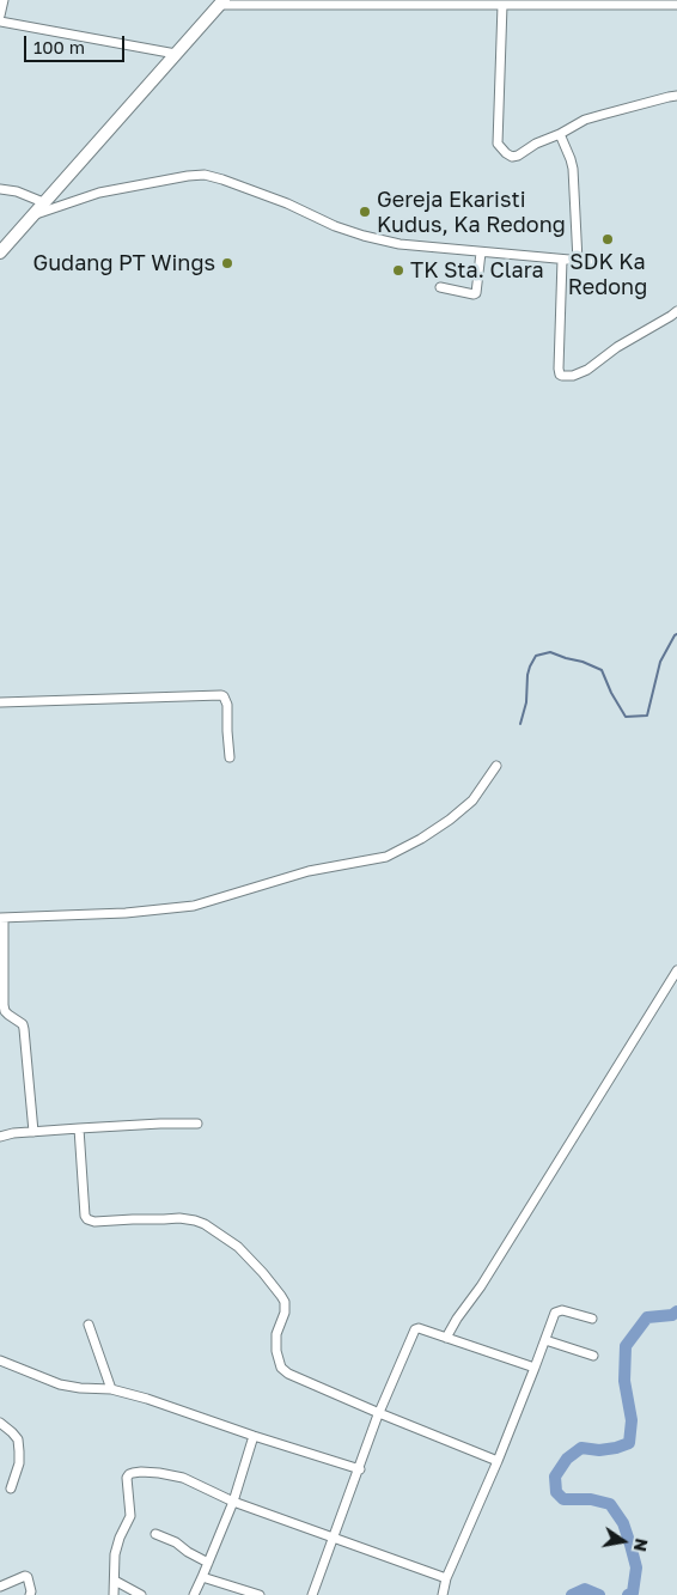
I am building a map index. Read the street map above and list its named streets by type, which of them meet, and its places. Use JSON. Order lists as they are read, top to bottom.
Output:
{
  "places": [
    "Gereja Ekaristi Kudus, Ka Redong",
    "SDK Ka Redong",
    "Gudang PT Wings",
    "TK Sta. Clara"
  ],
  "scale_bar": "100 m",
  "north": "right"
}
